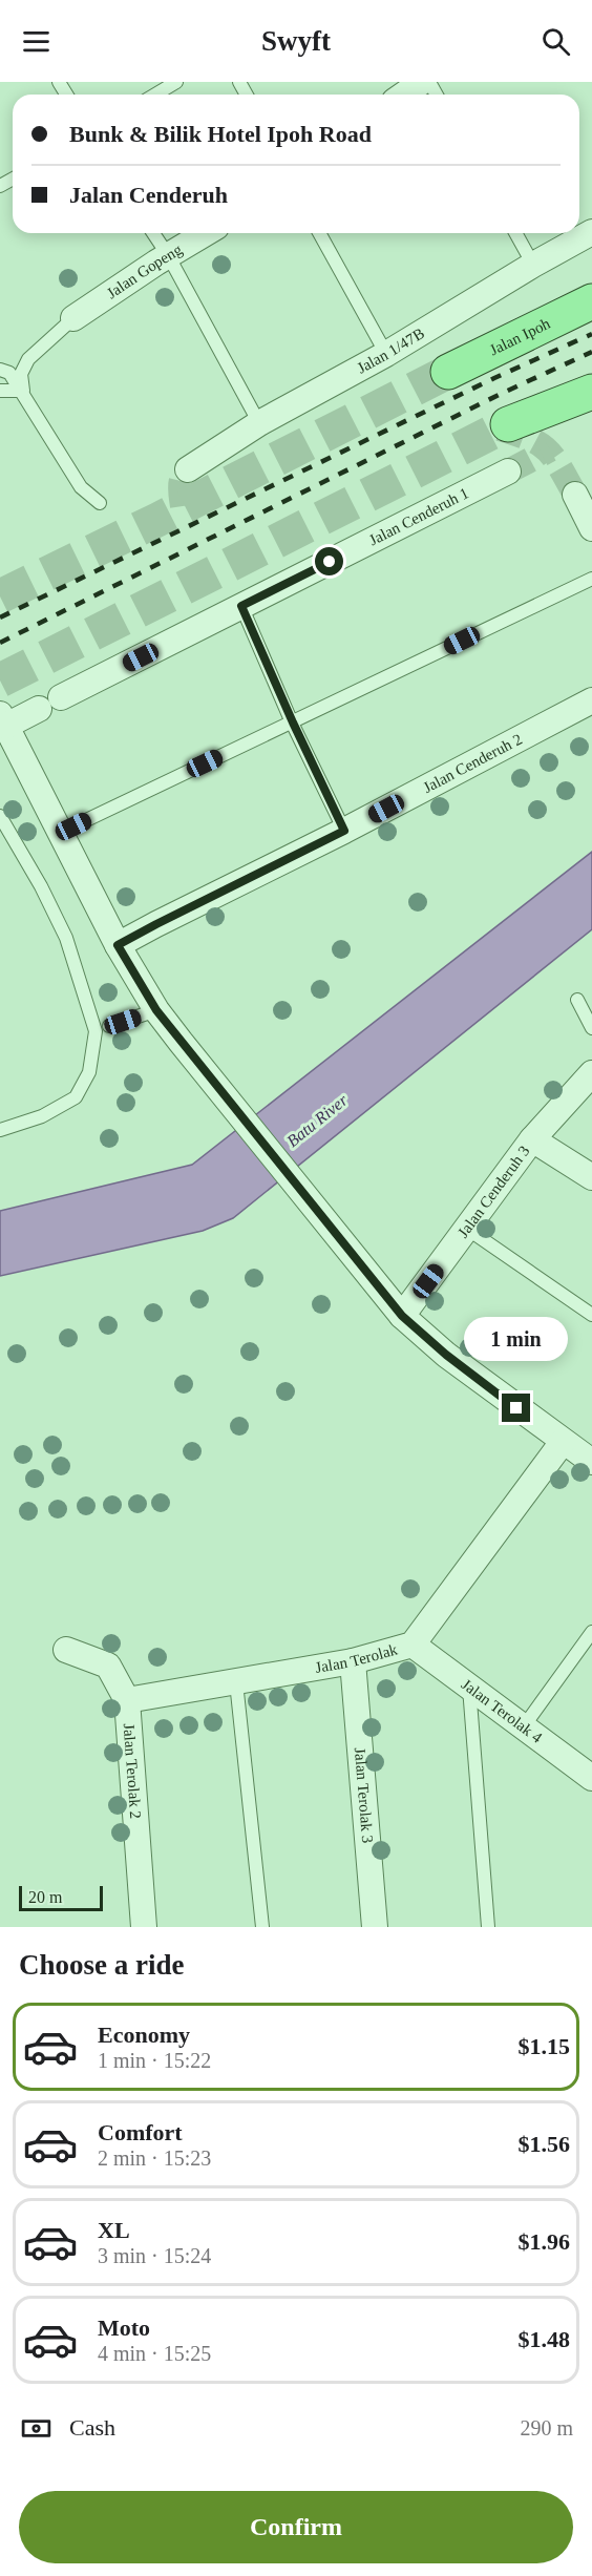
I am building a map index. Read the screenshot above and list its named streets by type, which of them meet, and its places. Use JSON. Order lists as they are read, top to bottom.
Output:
{
  "streets": {
    "main road": ["Jalan Ipoh"],
    "street": [
      "Jalan Gopeng",
      "Jalan 1/47B",
      "Jalan Cenderuh 1",
      "Jalan Cenderuh 2",
      "Jalan Cenderuh 3",
      "Jalan Terolak",
      "Jalan Terolak 4",
      "Jalan Terolak 2",
      "Jalan Terolak 3"
    ]
  },
  "crossings": [
    ["Jalan Terolak", "Jalan Terolak 4"],
    ["Jalan Terolak", "Jalan Terolak 2"],
    ["Jalan Terolak", "Jalan Terolak 3"]
  ],
  "water": ["Batu River"],
  "scale_bar": "20 m",
  "page": {
    "header": "Swyft",
    "banner": ["Bunk & Bilik Hotel Ipoh Road", "Jalan Cenderuh"],
    "bubble": "1 min",
    "scale": "20 m",
    "heading": "Choose a ride",
    "list": [
      {
        "name": "Economy",
        "note": "1 min · 15:22",
        "value": "$1.15"
      },
      {
        "name": "Comfort",
        "note": "2 min · 15:23",
        "value": "$1.56"
      },
      {
        "name": "XL",
        "note": "3 min · 15:24",
        "value": "$1.96"
      },
      {
        "name": "Moto",
        "note": "4 min · 15:25",
        "value": "$1.48"
      }
    ],
    "pay": ["Cash", "290 m"],
    "buttons": "Confirm"
  }
}
